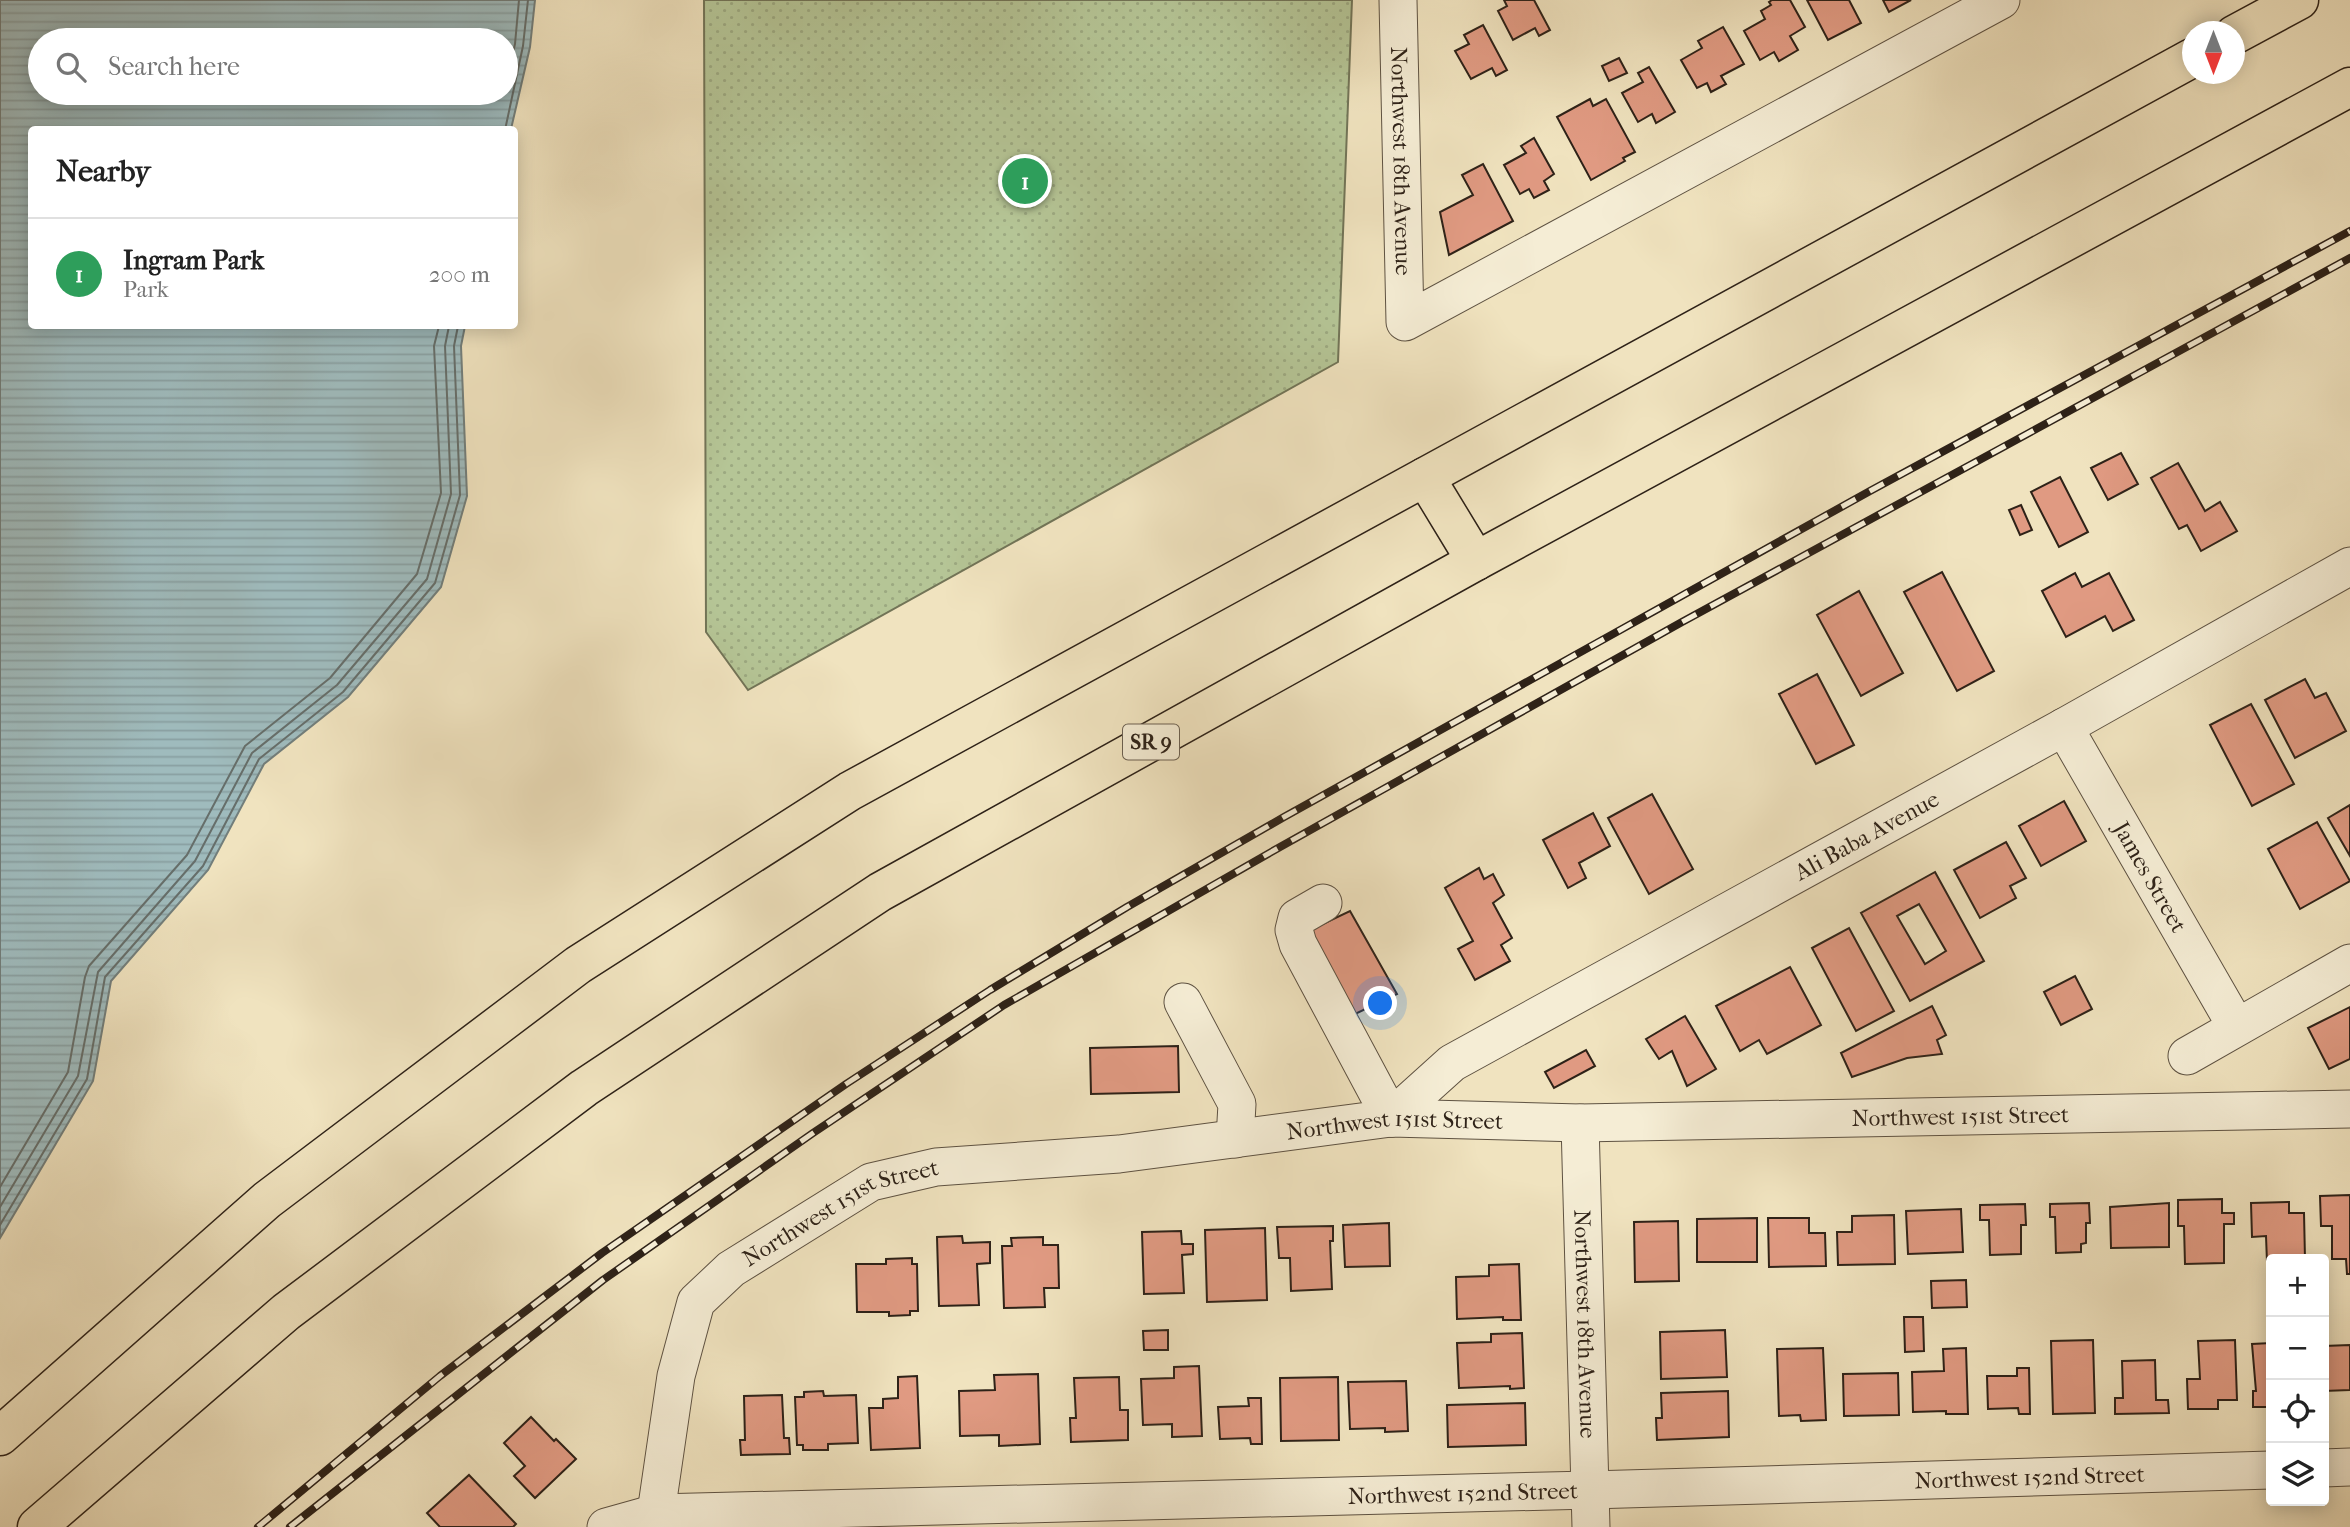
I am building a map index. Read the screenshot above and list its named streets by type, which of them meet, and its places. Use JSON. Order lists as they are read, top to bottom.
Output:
{
  "streets": {
    "main road": ["SR 9"],
    "street": [
      "Northwest 18th Avenue",
      "Ali Baba Avenue",
      "James Street",
      "Northwest 151st Street",
      "Northwest 152nd Street"
    ]
  },
  "crossings": [
    ["Northwest 18th Avenue", "Northwest 151st Street"],
    ["Northwest 18th Avenue", "Northwest 152nd Street"],
    ["Ali Baba Avenue", "James Street"],
    ["Ali Baba Avenue", "Northwest 151st Street"],
    ["Northwest 151st Street", "Northwest 152nd Street"]
  ],
  "north": "bottom",
  "page": {
    "search": "Search here",
    "heading": "Nearby",
    "pins": "1",
    "list": [
      {
        "mark": "1",
        "name": "Ingram Park",
        "note": "Park",
        "value": "200 m"
      }
    ],
    "map_buttons": ["+", "−"]
  }
}
